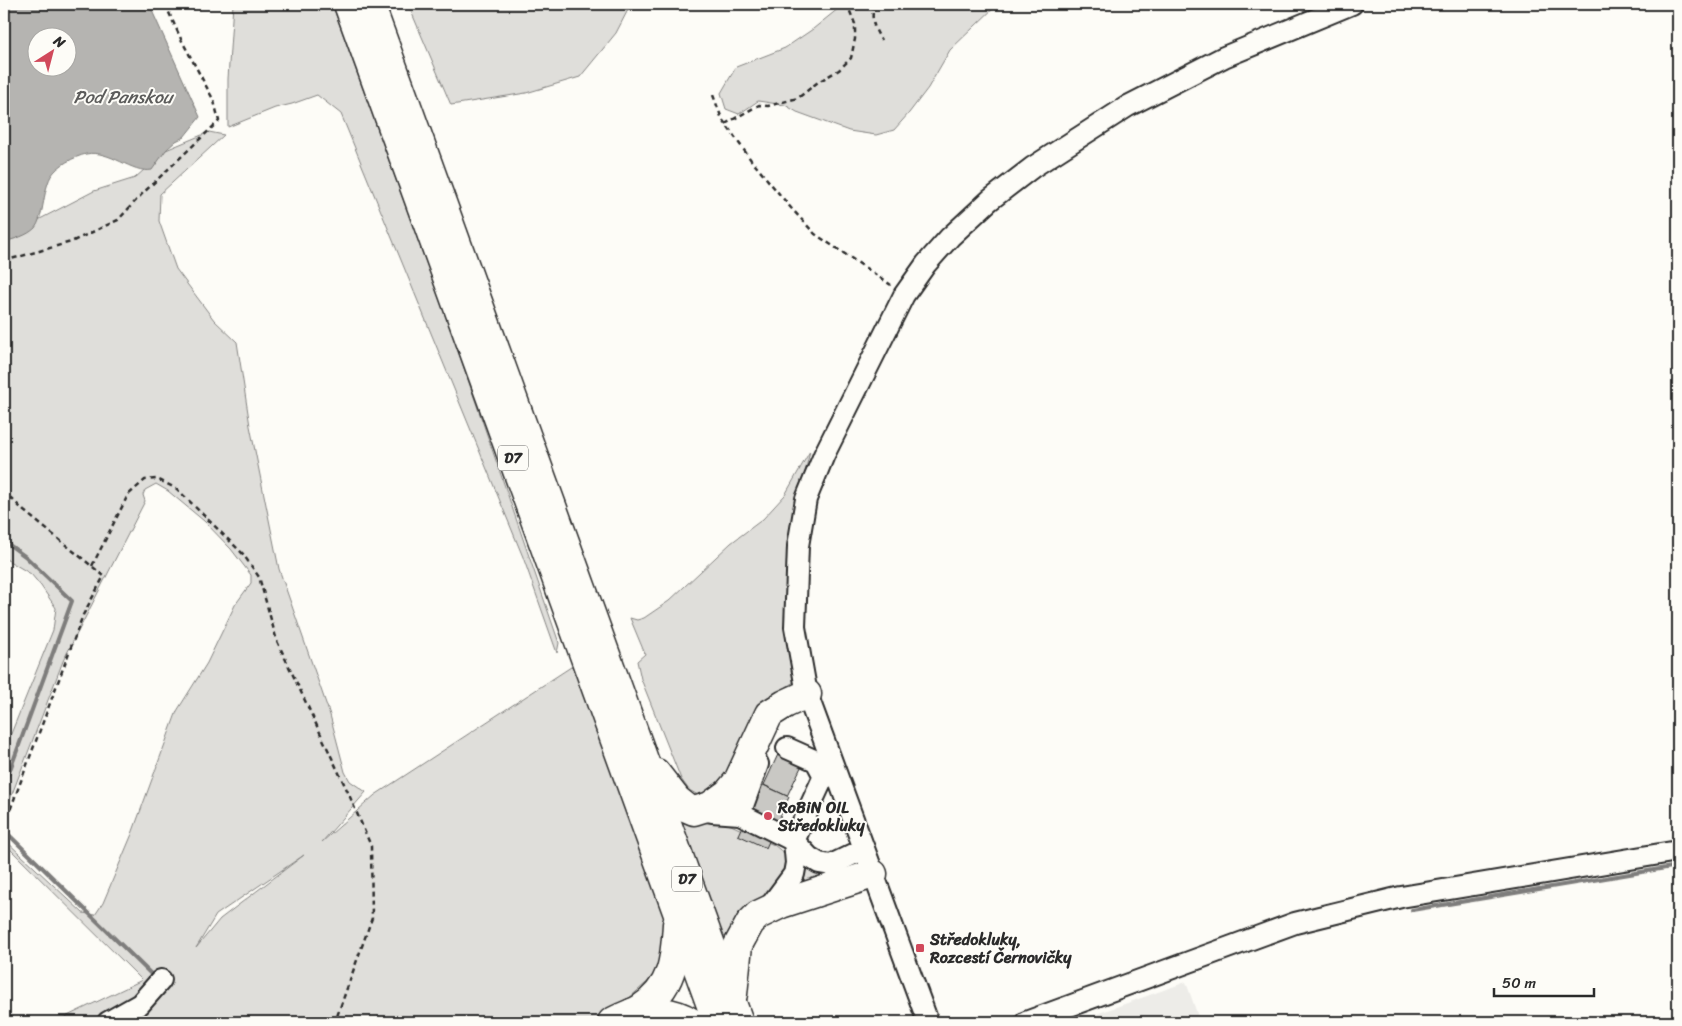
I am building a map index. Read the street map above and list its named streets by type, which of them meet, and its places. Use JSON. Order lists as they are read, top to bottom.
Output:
{
  "streets": {
    "highway": ["D7"]
  },
  "water": ["Pod Panskou"],
  "places": {
    "other": ["RoBiN OIL Středokluky"],
    "transit": ["Středokluky, Rozcestí Černovičky"]
  },
  "scale_bar": "50 m",
  "north": "top right"
}
